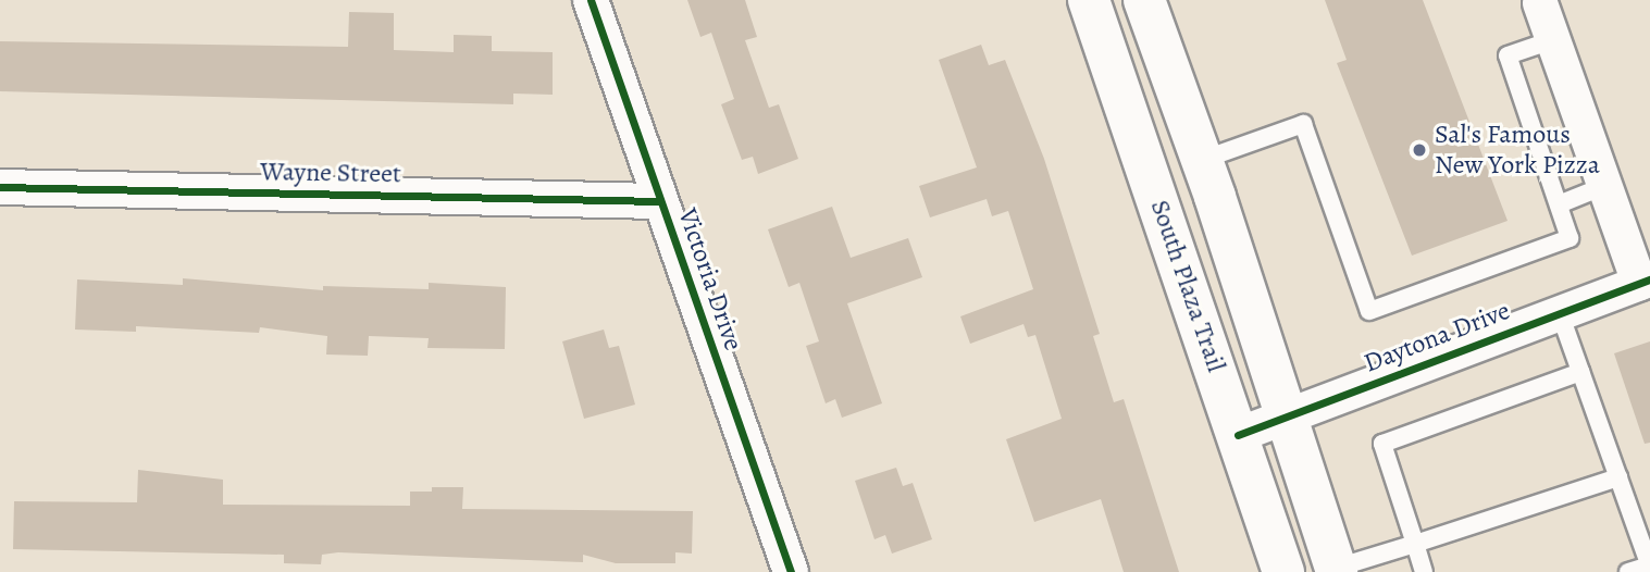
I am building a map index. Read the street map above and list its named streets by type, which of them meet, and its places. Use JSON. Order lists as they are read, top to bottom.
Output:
{
  "streets": {
    "main road": ["South Plaza Trail"],
    "street": ["Wayne Street", "Victoria Drive", "Daytona Drive"]
  },
  "crossings": [
    ["Wayne Street", "Victoria Drive"],
    ["South Plaza Trail", "Daytona Drive"]
  ],
  "places": ["Sal's Famous New York Pizza"]
}
